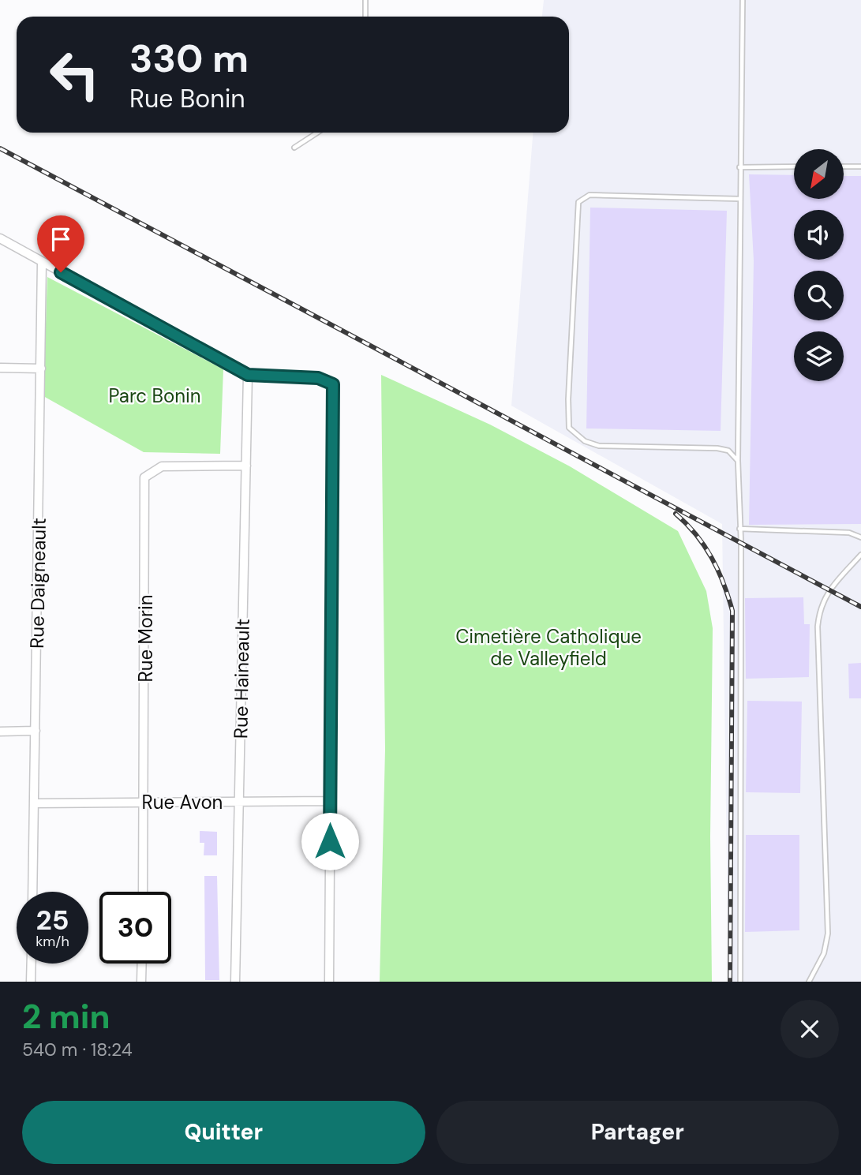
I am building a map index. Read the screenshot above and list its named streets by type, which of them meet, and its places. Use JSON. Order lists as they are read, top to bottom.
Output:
{
  "streets": {
    "street": [
      "Rue Daigneault",
      "Rue Morin",
      "Rue Haineault",
      "Rue Avon"
    ]
  },
  "crossings": [
    ["Rue Daigneault", "Rue Avon"],
    ["Rue Morin", "Rue Haineault"],
    ["Rue Morin", "Rue Avon"],
    ["Rue Haineault", "Rue Avon"]
  ],
  "parks": ["Parc Bonin", "Cimetière Catholique de Valleyfield"],
  "north": "bottom left",
  "page": {
    "turn": ["330 m", "Rue Bonin"],
    "speed": "25 km/h",
    "limit": "30",
    "heading": ["2 min", "540 m · 18:24"],
    "buttons": ["Quitter", "Partager"]
  }
}
